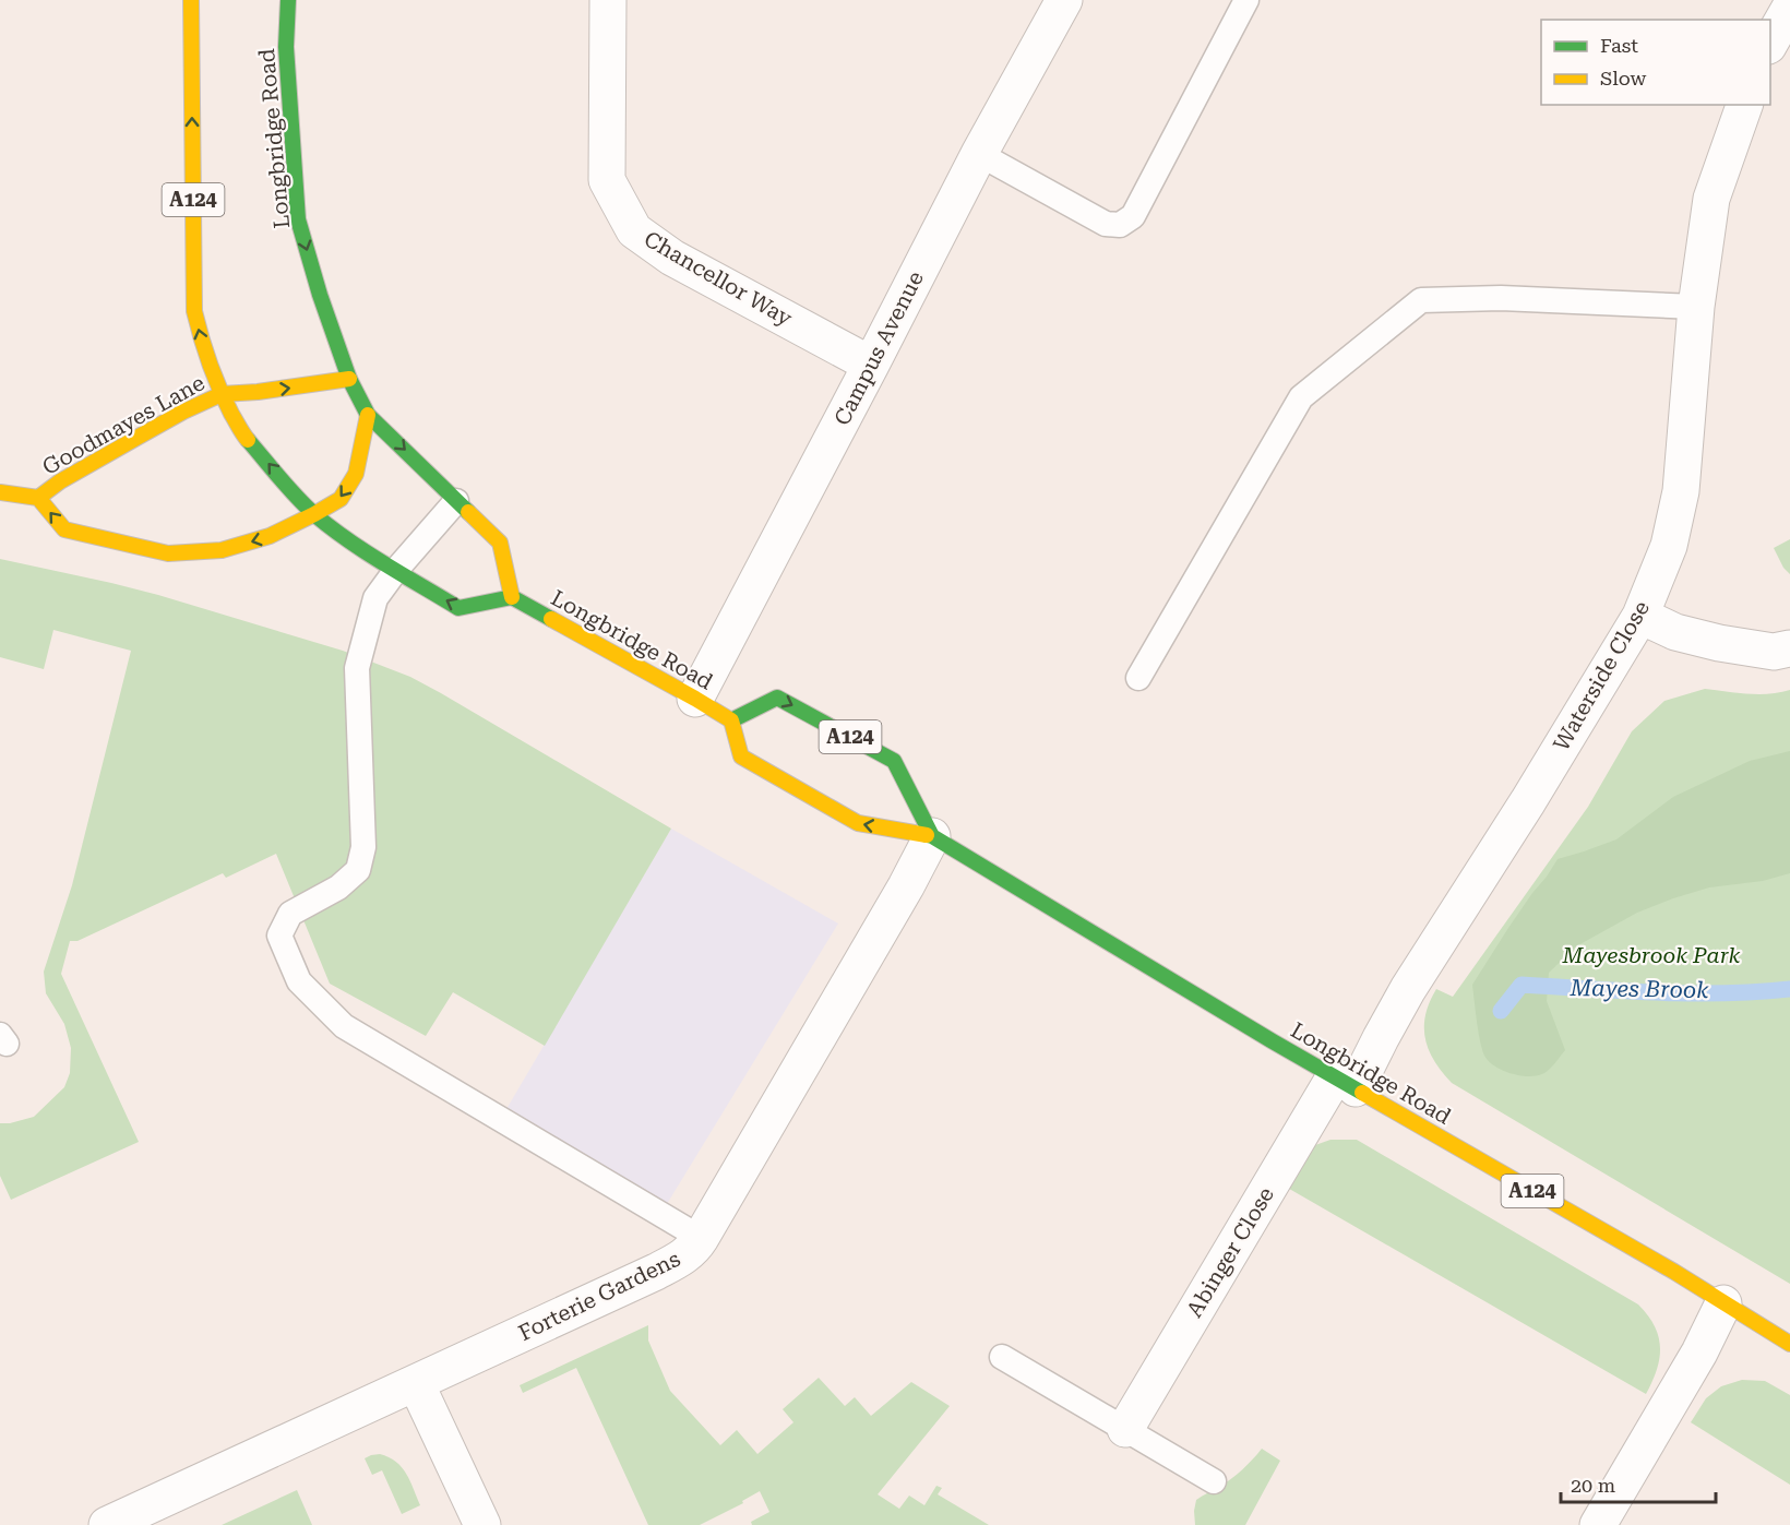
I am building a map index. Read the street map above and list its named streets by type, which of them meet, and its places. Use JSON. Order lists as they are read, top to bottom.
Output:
{
  "streets": {
    "main road": ["Longbridge Road", "A124", "Goodmayes Lane"],
    "street": [
      "Chancellor Way",
      "Campus Avenue",
      "Waterside Close",
      "Abinger Close",
      "Forterie Gardens"
    ]
  },
  "crossings": [
    ["Longbridge Road", "A124"],
    ["Longbridge Road", "Campus Avenue"],
    ["Longbridge Road", "Goodmayes Lane"],
    ["Longbridge Road", "Waterside Close"],
    ["Longbridge Road", "Abinger Close"],
    ["Longbridge Road", "Forterie Gardens"],
    ["A124", "Goodmayes Lane"],
    ["A124", "Forterie Gardens"],
    ["Chancellor Way", "Campus Avenue"],
    ["Waterside Close", "Abinger Close"]
  ],
  "water": ["Mayes Brook"],
  "parks": ["Mayesbrook Park"],
  "legend": ["Fast", "Slow"],
  "scale_bar": "20 m"
}
